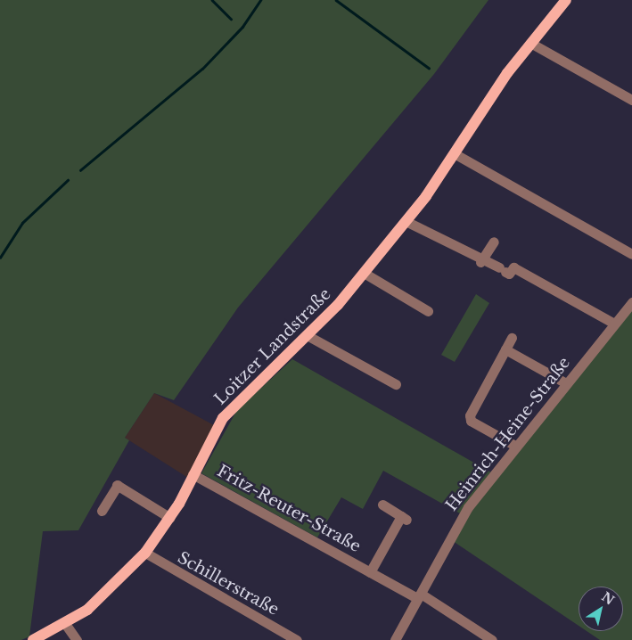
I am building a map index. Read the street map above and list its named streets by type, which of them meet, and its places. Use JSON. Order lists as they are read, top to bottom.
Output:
{
  "streets": {
    "main road": ["Loitzer Landstraße"],
    "street": ["Heinrich-Heine-Straße", "Fritz-Reuter-Straße", "Schillerstraße"]
  },
  "crossings": [
    ["Loitzer Landstraße", "Fritz-Reuter-Straße"],
    ["Loitzer Landstraße", "Schillerstraße"],
    ["Heinrich-Heine-Straße", "Fritz-Reuter-Straße"]
  ],
  "north": "top right"
}
